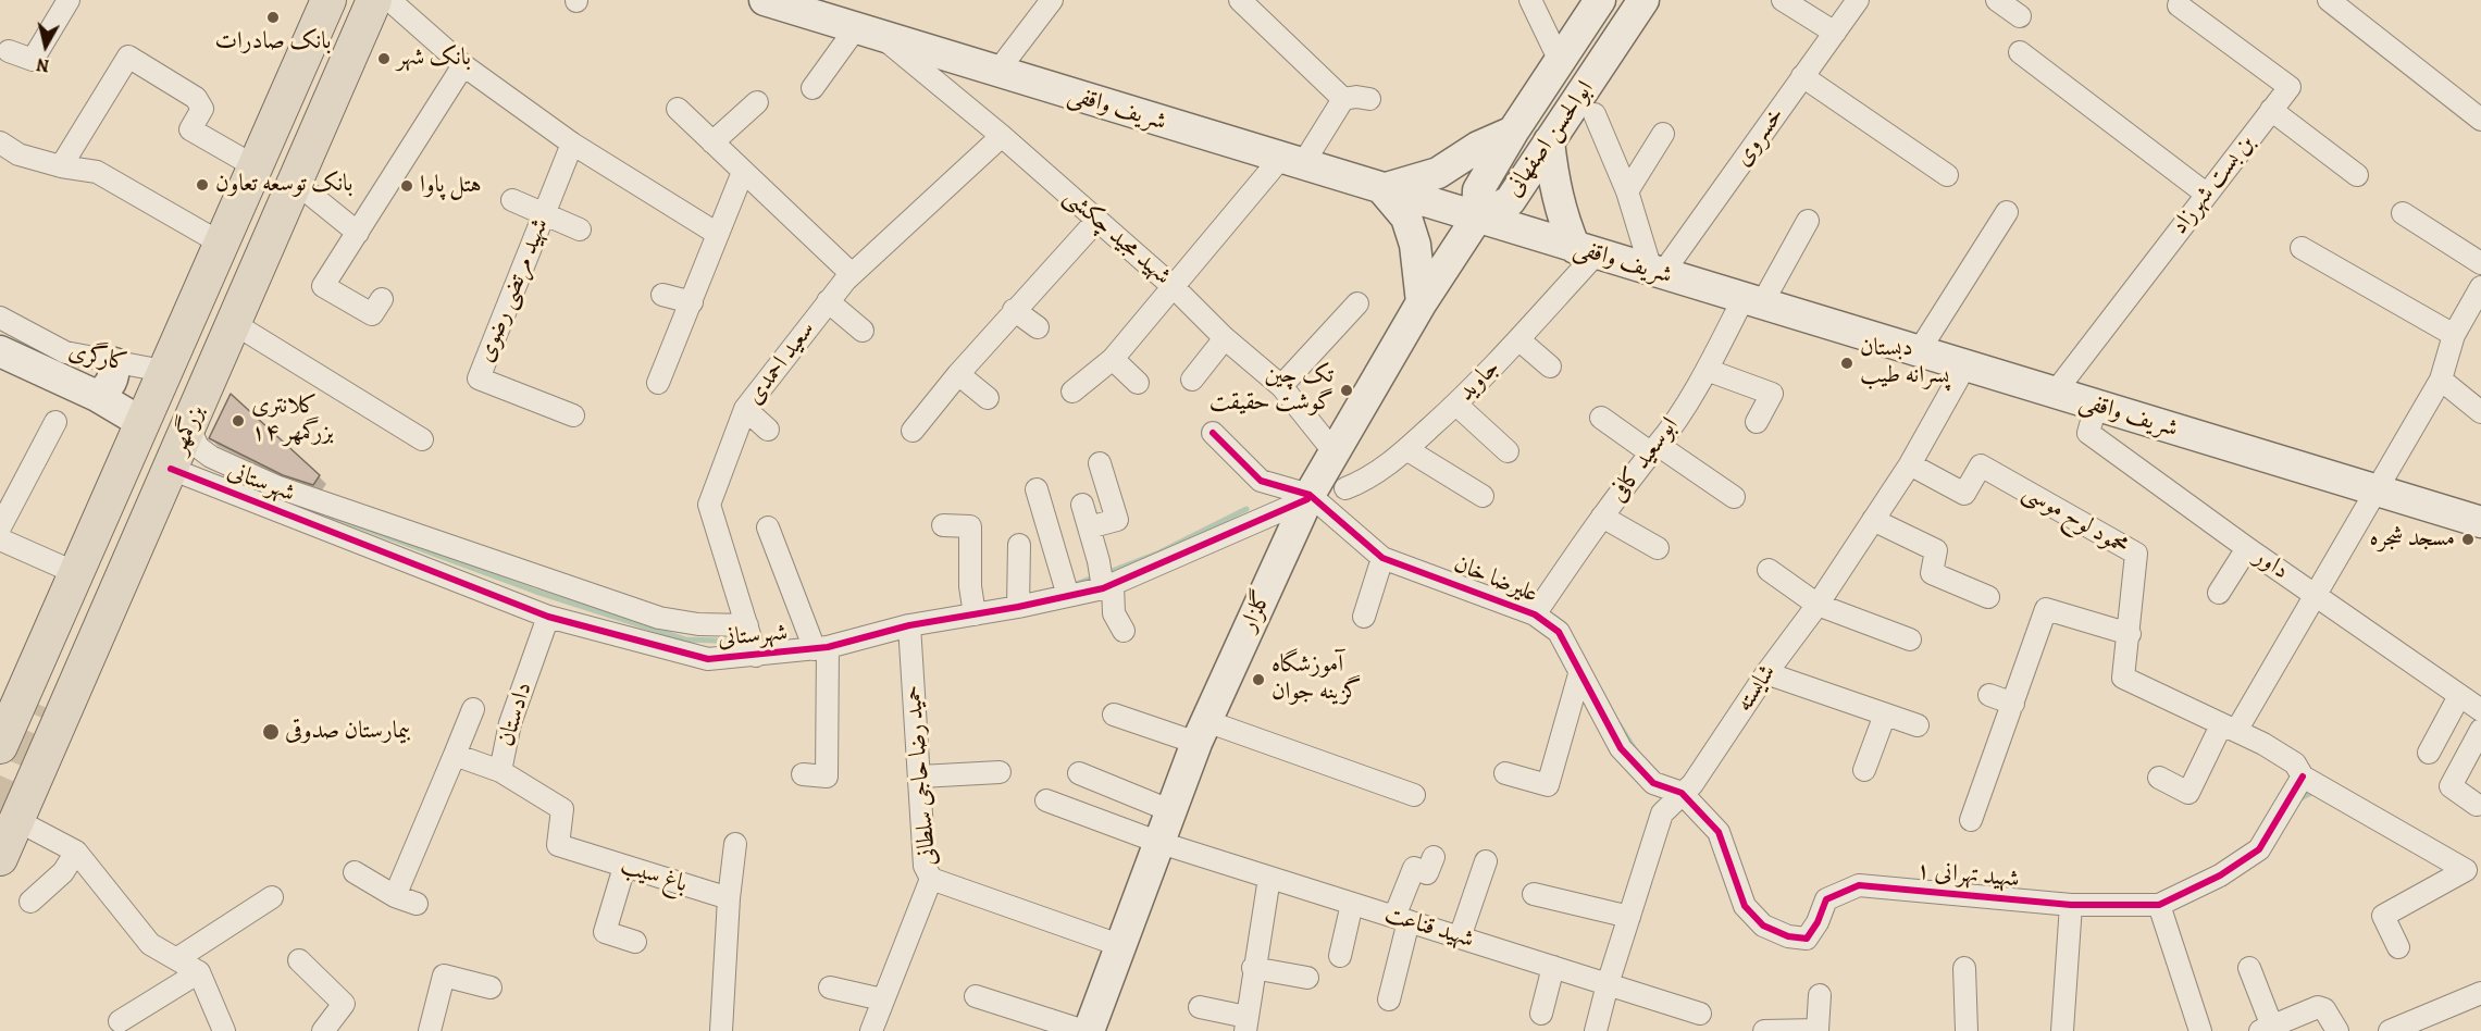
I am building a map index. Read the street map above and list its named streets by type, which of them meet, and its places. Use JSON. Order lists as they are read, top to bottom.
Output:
{
  "streets": {
    "main road": [
      "شریف واقفی",
      "ابوالحسن اصفهانی",
      "کارگری",
      "بزرگمهر",
      "گلزار"
    ],
    "street": [
      "خسروی",
      "بن بست شهرزاد",
      "شهید مجید چکشی",
      "شهید مرتضی رضوی",
      "سعید احمدی",
      "جاوید",
      "ابوسعید کافی",
      "شهرستانی",
      "محمود لوح موسی",
      "داور",
      "علیرضا خان",
      "شایسته",
      "دادستان",
      "حمید رضا حاجی سلطانی",
      "باغ سیب",
      "شهید تهرانی ۱",
      "شهید قناعت"
    ]
  },
  "crossings": [
    ["شریف واقفی", "خسروی"],
    ["شریف واقفی", "ابوالحسن اصفهانی"],
    ["شریف واقفی", "بن بست شهرزاد"],
    ["شریف واقفی", "شهید مجید چکشی"],
    ["شریف واقفی", "جاوید"],
    ["شریف واقفی", "ابوسعید کافی"],
    ["شریف واقفی", "داور"],
    ["شریف واقفی", "گلزار"],
    ["شریف واقفی", "شایسته"],
    ["ابوالحسن اصفهانی", "گلزار"],
    ["شهید مجید چکشی", "سعید احمدی"],
    ["شهید مجید چکشی", "گلزار"],
    ["کارگری", "بزرگمهر"],
    ["سعید احمدی", "شهرستانی"],
    ["بزرگمهر", "شهرستانی"],
    ["ابوسعید کافی", "علیرضا خان"],
    ["شهرستانی", "علیرضا خان"],
    ["شهرستانی", "گلزار"],
    ["شهرستانی", "دادستان"],
    ["شهرستانی", "حمید رضا حاجی سلطانی"],
    ["محمود لوح موسی", "شایسته"],
    ["محمود لوح موسی", "شهید تهرانی ۱"],
    ["علیرضا خان", "گلزار"],
    ["علیرضا خان", "شایسته"],
    ["علیرضا خان", "شهید تهرانی ۱"],
    ["گلزار", "شهید قناعت"],
    ["شایسته", "شهید تهرانی ۱"],
    ["شایسته", "شهید قناعت"],
    ["دادستان", "باغ سیب"]
  ],
  "places": [
    "بانک صادرات",
    "بانک شهر",
    "بانک توسعه تعاون",
    "هتل پاوا",
    "دبستان پسرانه طیب",
    "تک چین گوشت حقیقت",
    "کلانتری ۱۴ بزرگمهر",
    "مسجد شجره",
    "آموزشگاه گزینه جوان",
    "بیمارستان صدوقی"
  ],
  "north": "bottom"
}
